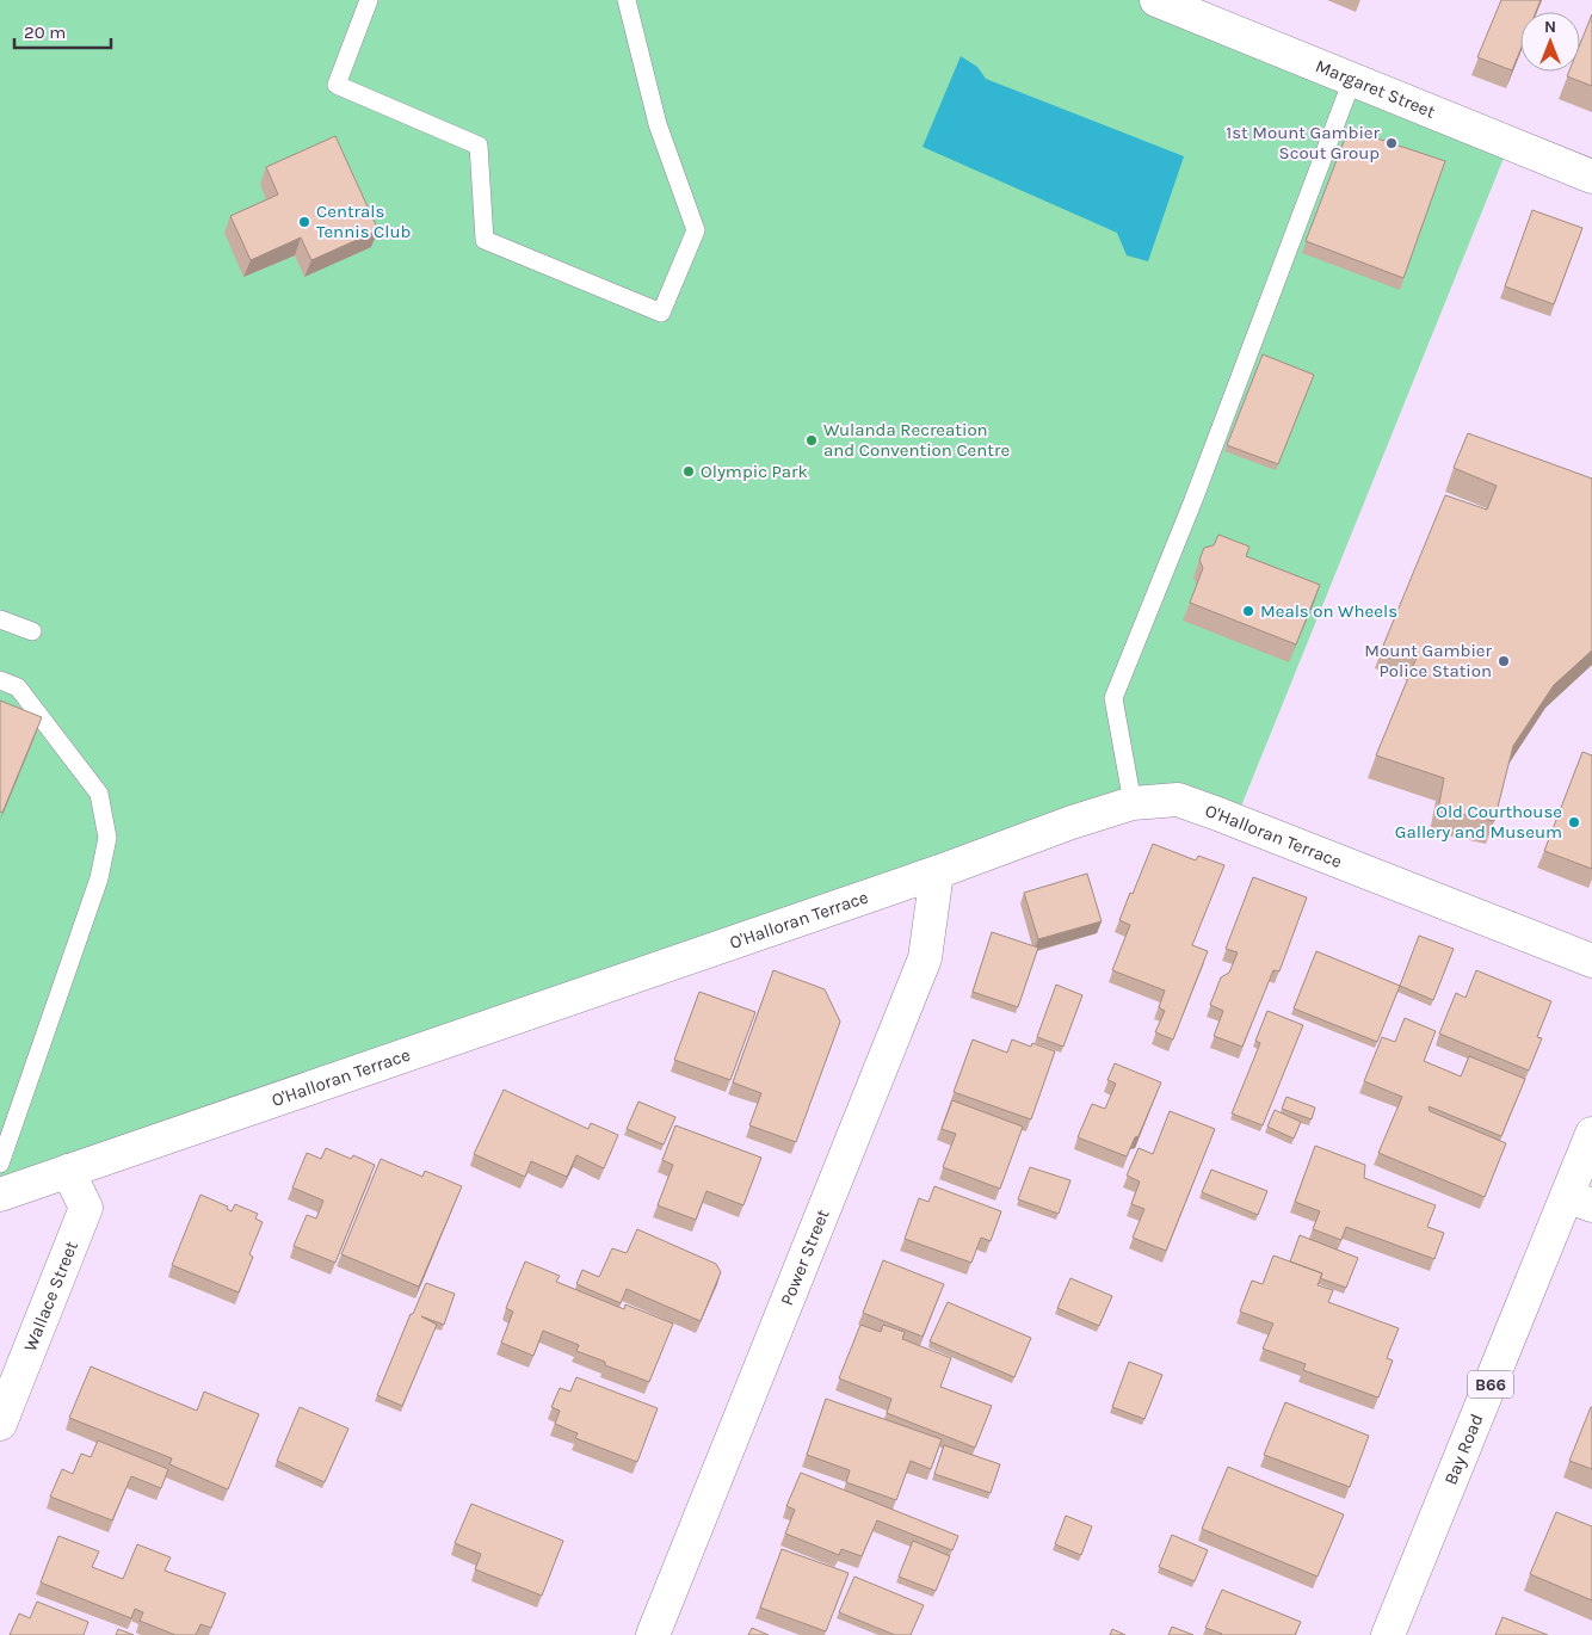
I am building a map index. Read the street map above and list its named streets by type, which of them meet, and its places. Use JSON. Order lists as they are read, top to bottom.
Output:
{
  "streets": {
    "street": [
      "Margaret Street",
      "O'Halloran Terrace",
      "Power Street",
      "Wallace Street",
      "B66",
      "Bay Road"
    ]
  },
  "crossings": [
    ["O'Halloran Terrace", "Power Street"],
    ["O'Halloran Terrace", "Wallace Street"]
  ],
  "places": [
    "1st Mount Gambier Scout Group",
    "Centrals Tennis Club",
    "Wulanda Recreation and Convention Centre",
    "Olympic Park",
    "Meals on Wheels",
    "Mount Gambier Police Station",
    "Old Courthouse Gallery and Museum"
  ],
  "scale_bar": "20 m",
  "north": "top"
}
